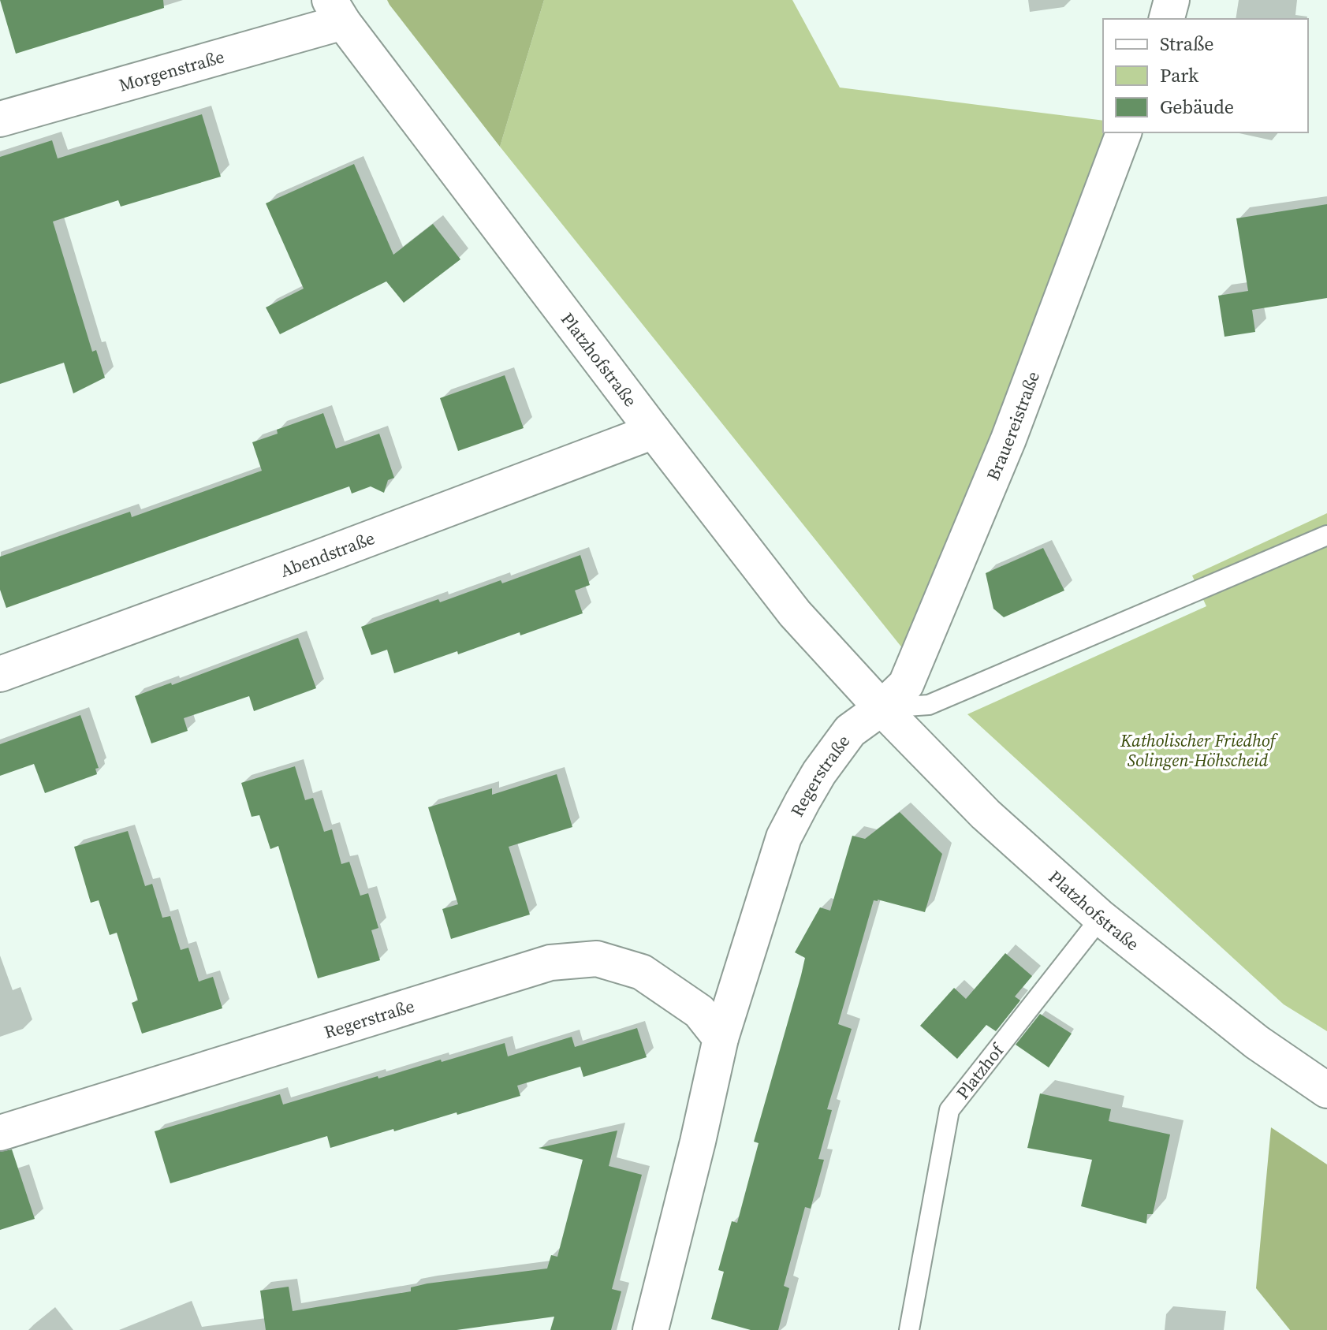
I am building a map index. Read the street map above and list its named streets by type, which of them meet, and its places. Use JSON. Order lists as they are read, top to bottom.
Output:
{
  "streets": {
    "street": [
      "Morgenstraße",
      "Platzhofstraße",
      "Brauereistraße",
      "Abendstraße",
      "Regerstraße"
    ],
    "lane": ["Platzhof"]
  },
  "crossings": [
    ["Morgenstraße", "Platzhofstraße"],
    ["Platzhofstraße", "Brauereistraße"],
    ["Platzhofstraße", "Abendstraße"],
    ["Platzhofstraße", "Regerstraße"],
    ["Platzhofstraße", "Platzhof"],
    ["Brauereistraße", "Regerstraße"]
  ],
  "parks": ["Katholischer Friedhof Solingen-Höhscheid"],
  "legend": ["Straße", "Park", "Gebäude"]
}
